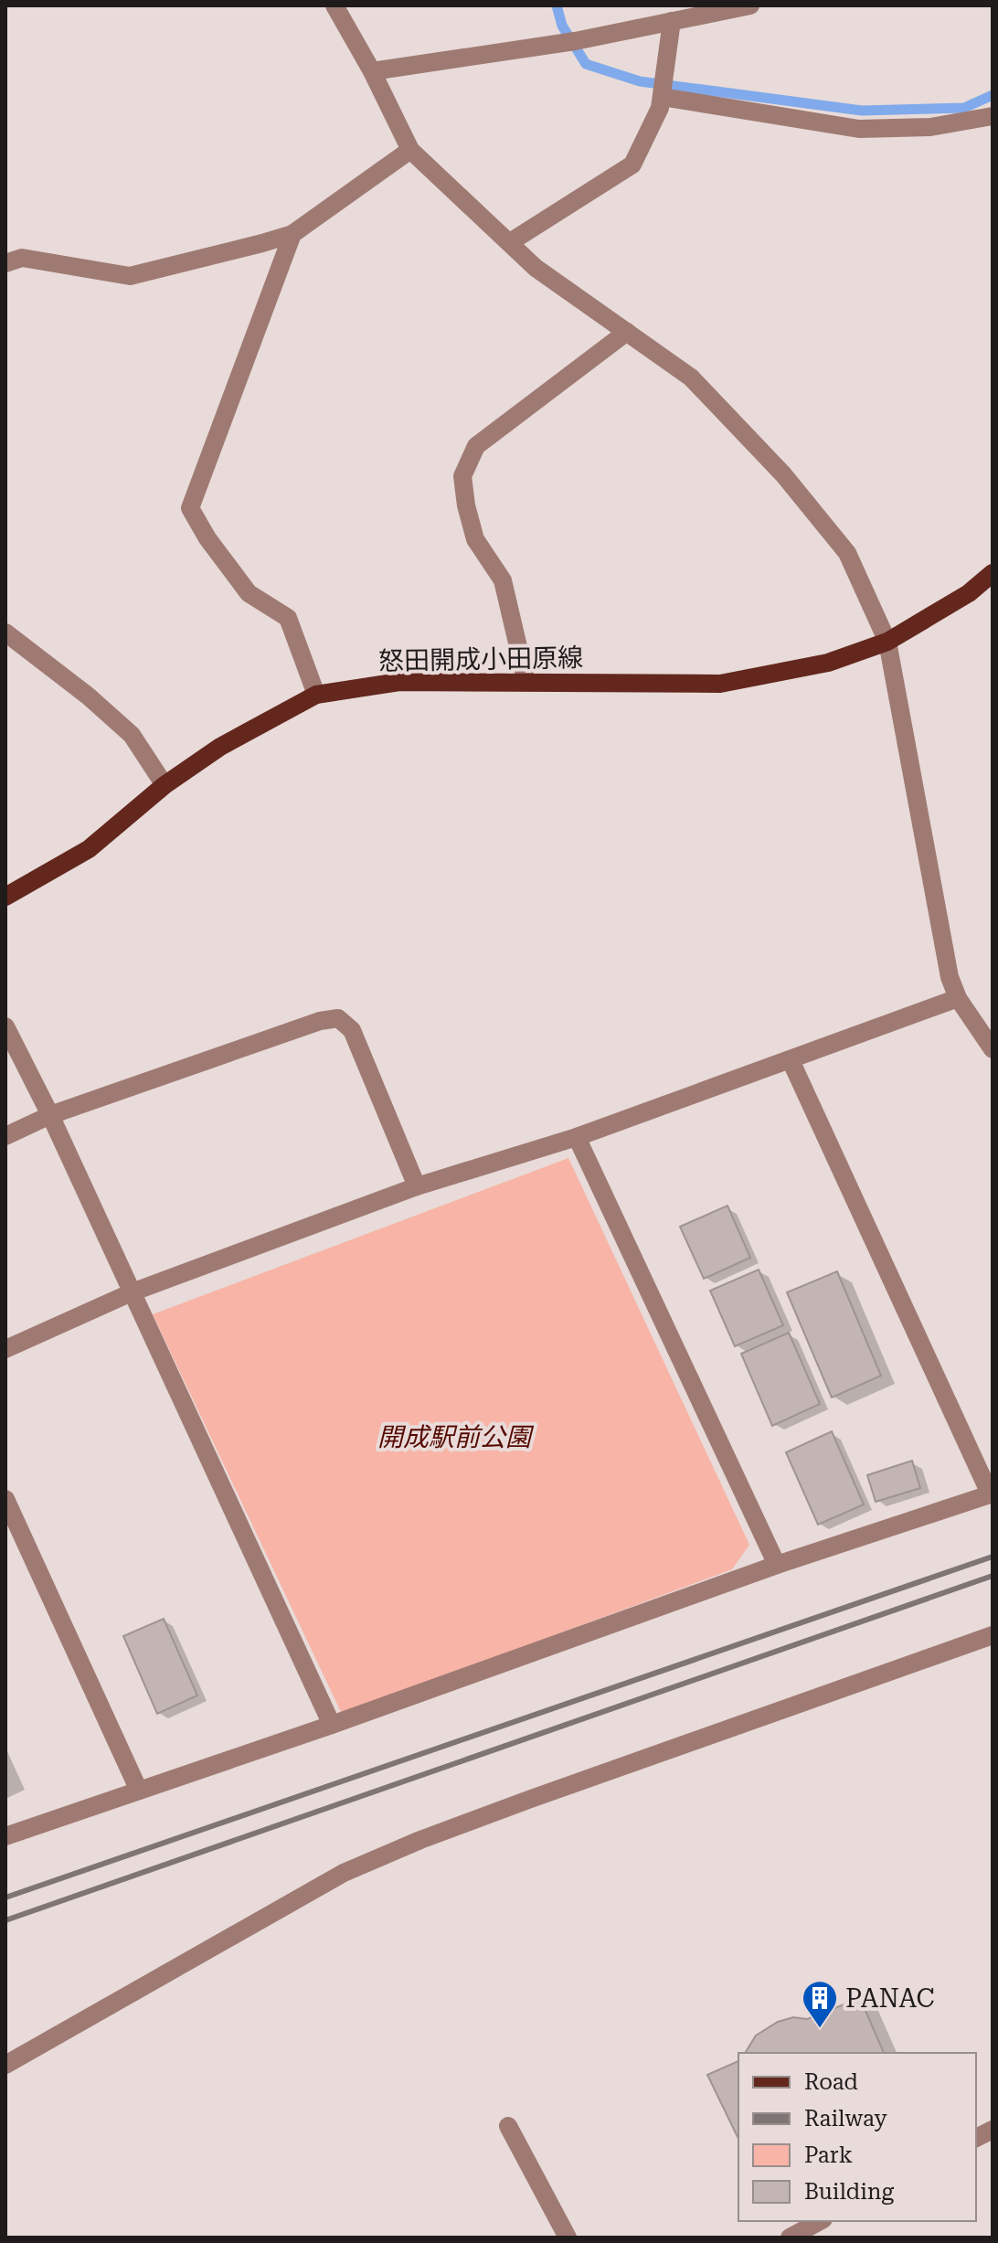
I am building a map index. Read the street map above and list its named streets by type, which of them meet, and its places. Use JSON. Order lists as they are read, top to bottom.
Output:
{
  "streets": {
    "main road": ["怒田開成小田原線"]
  },
  "parks": ["開成駅前公園"],
  "places": {
    "building": ["PANAC"]
  },
  "legend": [
    "Road",
    "Railway",
    "Park",
    "Building"
  ]
}
